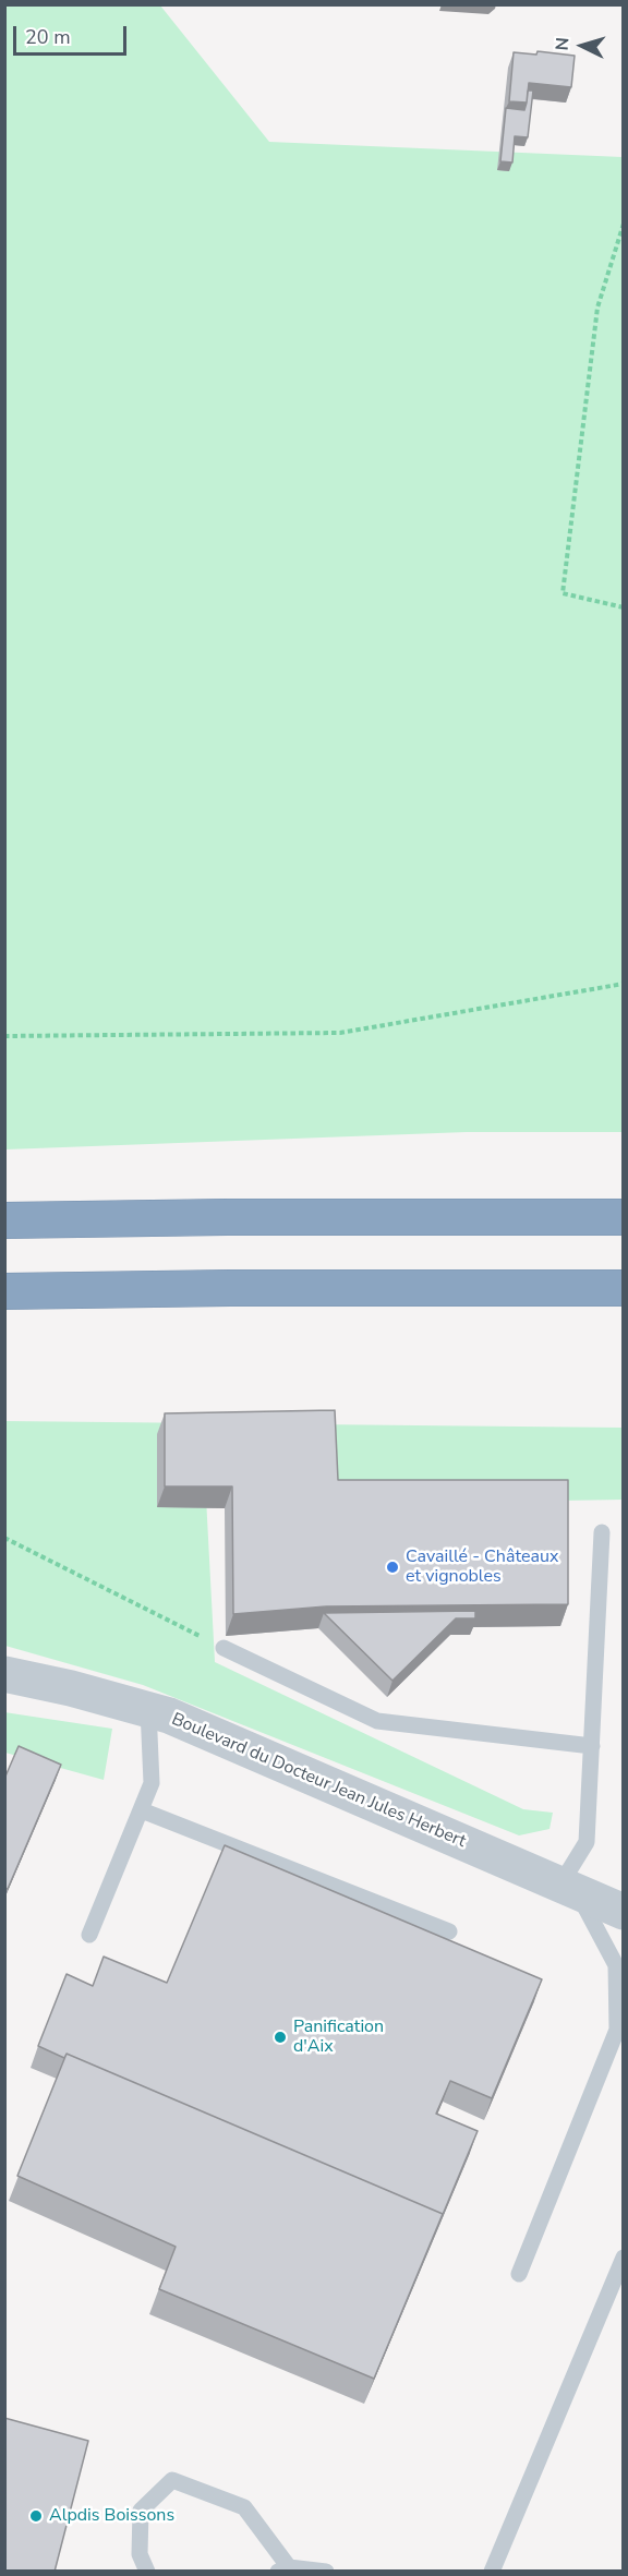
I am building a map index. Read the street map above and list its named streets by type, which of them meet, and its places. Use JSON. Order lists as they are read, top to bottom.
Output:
{
  "streets": {
    "street": ["Boulevard du Docteur Jean Jules Herbert"]
  },
  "places": ["Cavaillé - Châteaux et vignobles", "Panification d'Aix", "Alpdis Boissons"],
  "scale_bar": "20 m",
  "north": "left"
}
